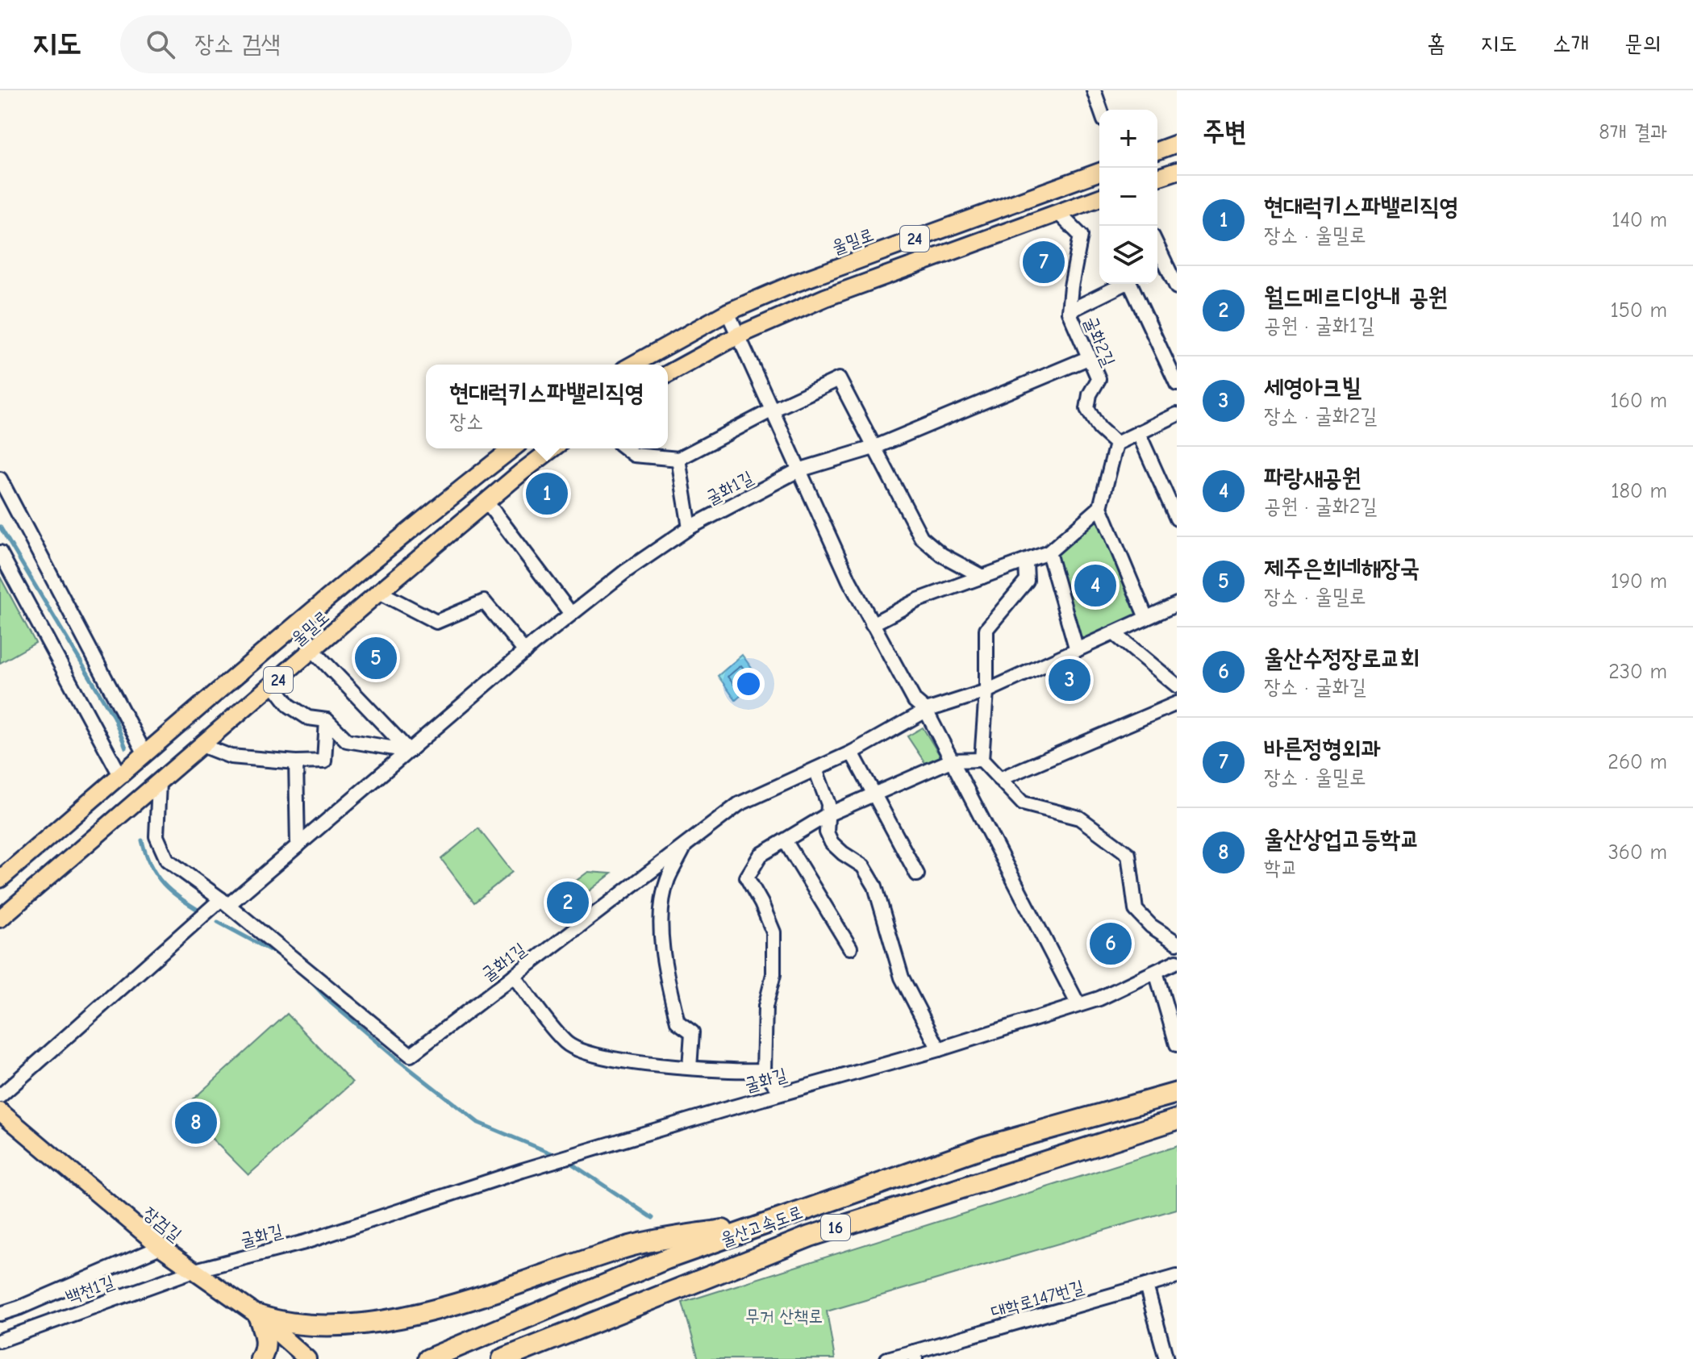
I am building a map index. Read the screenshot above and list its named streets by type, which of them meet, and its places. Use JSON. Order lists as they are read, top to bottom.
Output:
{
  "streets": {
    "highway": ["울산고속도로", "16"],
    "main road": ["24", "울밀로", "장검길"],
    "street": [
      "굴화2길",
      "굴화1길",
      "굴화길",
      "백천1길",
      "대학로147번길"
    ]
  },
  "crossings": [
    ["울밀로", "굴화1길"],
    ["굴화2길", "굴화1길"],
    ["굴화1길", "굴화길"],
    ["굴화길", "장검길"],
    ["굴화길", "백천1길"],
    ["장검길", "백천1길"]
  ],
  "parks": ["무거 산책로"],
  "page": {
    "header": "지도",
    "search": "장소 검색",
    "nav": [
      "홈",
      "지도",
      "소개",
      "문의"
    ],
    "heading": ["주변", "8개 결과"],
    "map_buttons": ["+", "−"],
    "list": [
      {
        "mark": "1",
        "name": "현대럭키스파밸리직영",
        "note": "장소 · 울밀로",
        "value": "140 m"
      },
      {
        "mark": "2",
        "name": "월드메르디앙내 공원",
        "note": "공원 · 굴화1길",
        "value": "150 m"
      },
      {
        "mark": "3",
        "name": "세영아크빌",
        "note": "장소 · 굴화2길",
        "value": "160 m"
      },
      {
        "mark": "4",
        "name": "파랑새공원",
        "note": "공원 · 굴화2길",
        "value": "180 m"
      },
      {
        "mark": "5",
        "name": "제주은희네해장국",
        "note": "장소 · 울밀로",
        "value": "190 m"
      },
      {
        "mark": "6",
        "name": "울산수정장로교회",
        "note": "장소 · 굴화길",
        "value": "230 m"
      },
      {
        "mark": "7",
        "name": "바른정형외과",
        "note": "장소 · 울밀로",
        "value": "260 m"
      },
      {
        "mark": "8",
        "name": "울산상업고등학교",
        "note": "학교",
        "value": "360 m"
      }
    ],
    "pins": [
      "7",
      "1",
      "4",
      "5",
      "3",
      "2",
      "6",
      "8"
    ],
    "popup": ["현대럭키스파밸리직영", "장소"]
  }
}
